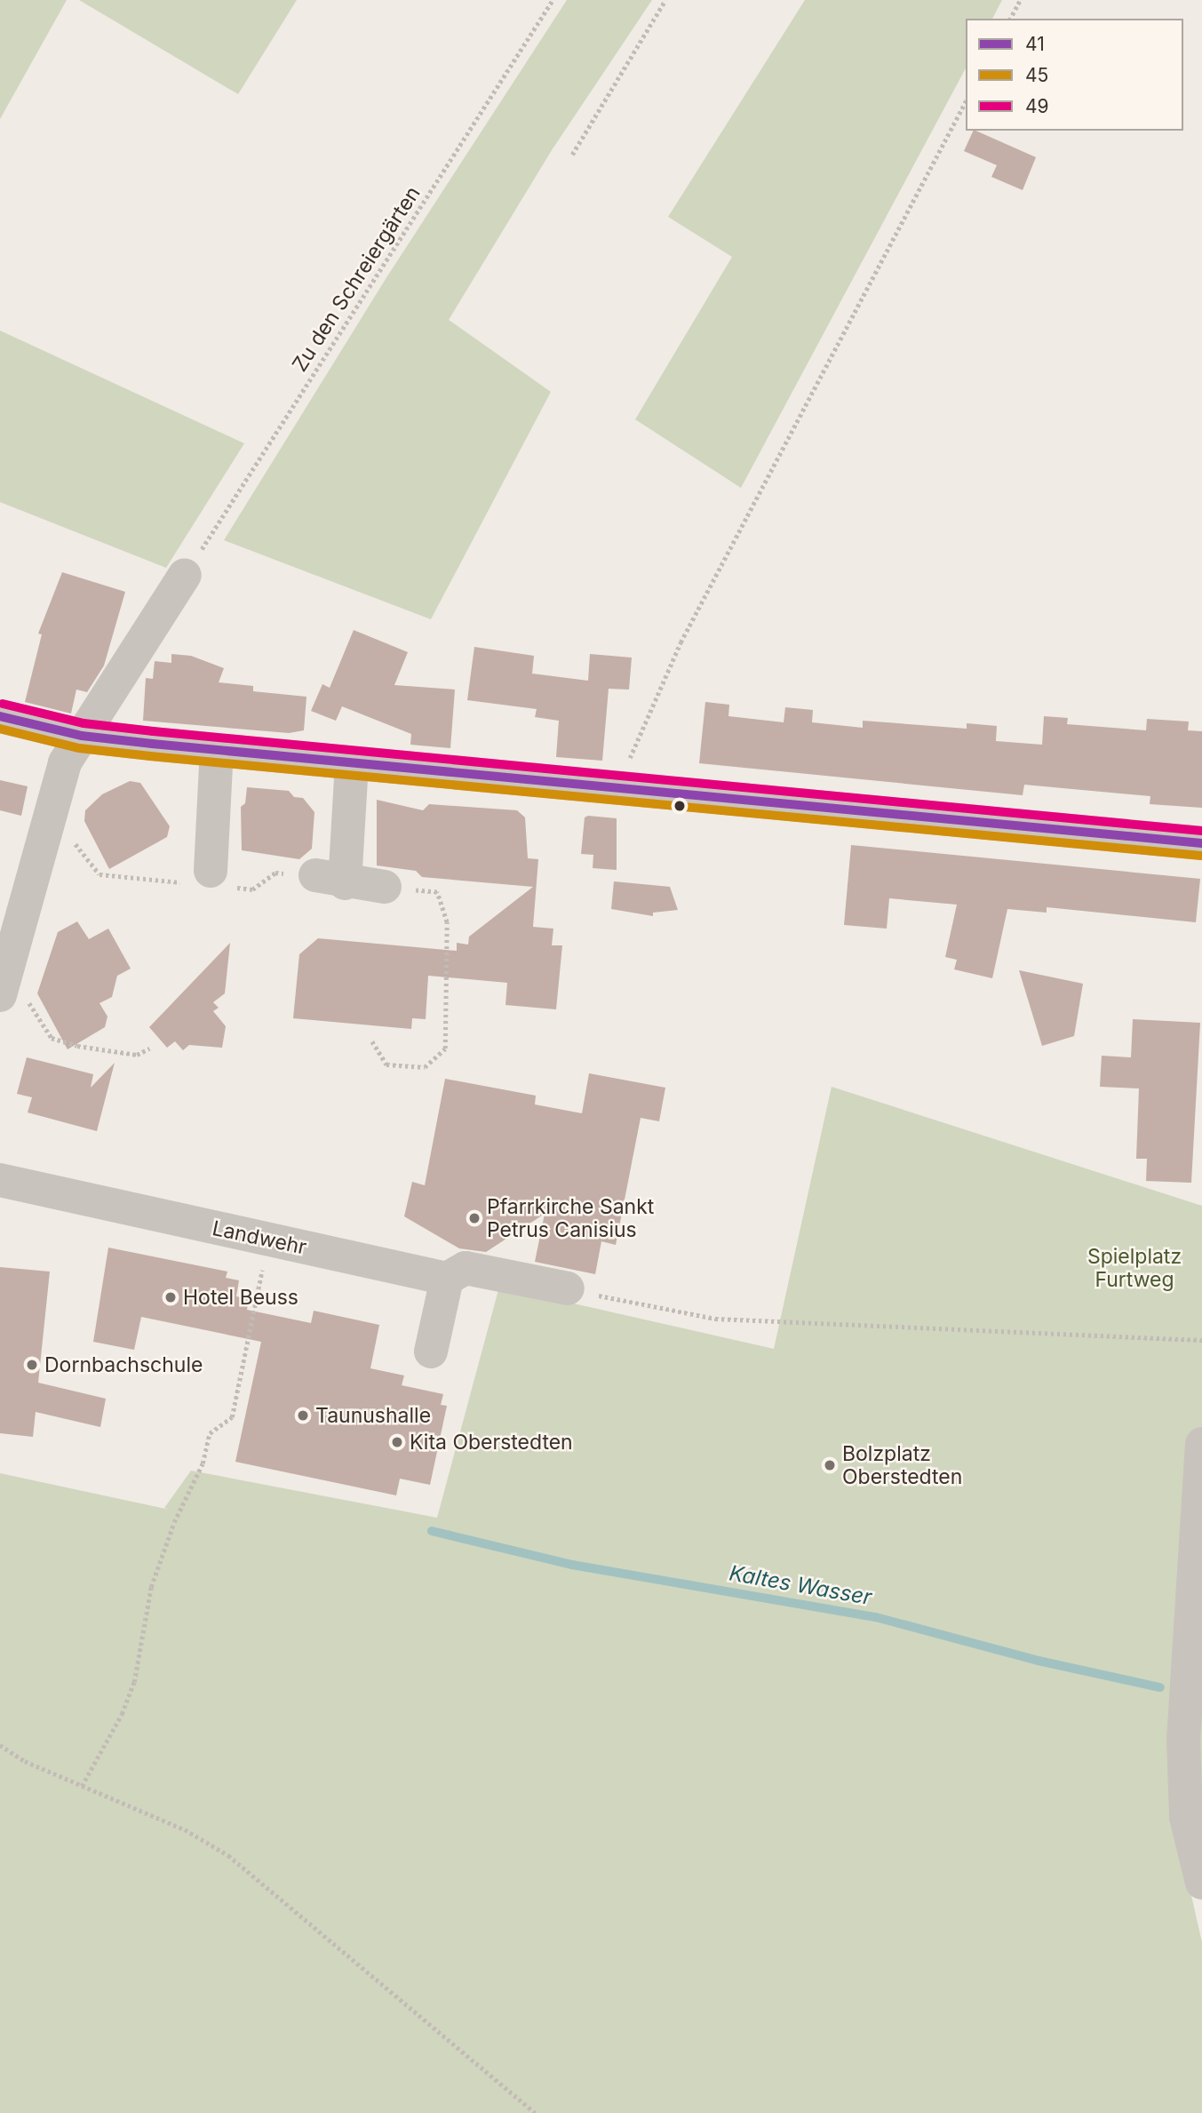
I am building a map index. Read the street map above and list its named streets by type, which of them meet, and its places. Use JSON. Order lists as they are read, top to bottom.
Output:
{
  "streets": {
    "street": ["Landwehr"],
    "path": ["Zu den Schreiergärten"]
  },
  "water": ["Kaltes Wasser"],
  "parks": ["Spielplatz Furtweg"],
  "places": [
    "Pfarrkirche Sankt Petrus Canisius",
    "Hotel Beuss",
    "Dornbachschule",
    "Taunushalle",
    "Kita Oberstedten",
    "Bolzplatz Oberstedten"
  ],
  "lines": ["transit line 49", "transit line 41", "transit line 45"],
  "legend": ["41", "45", "49"]
}
